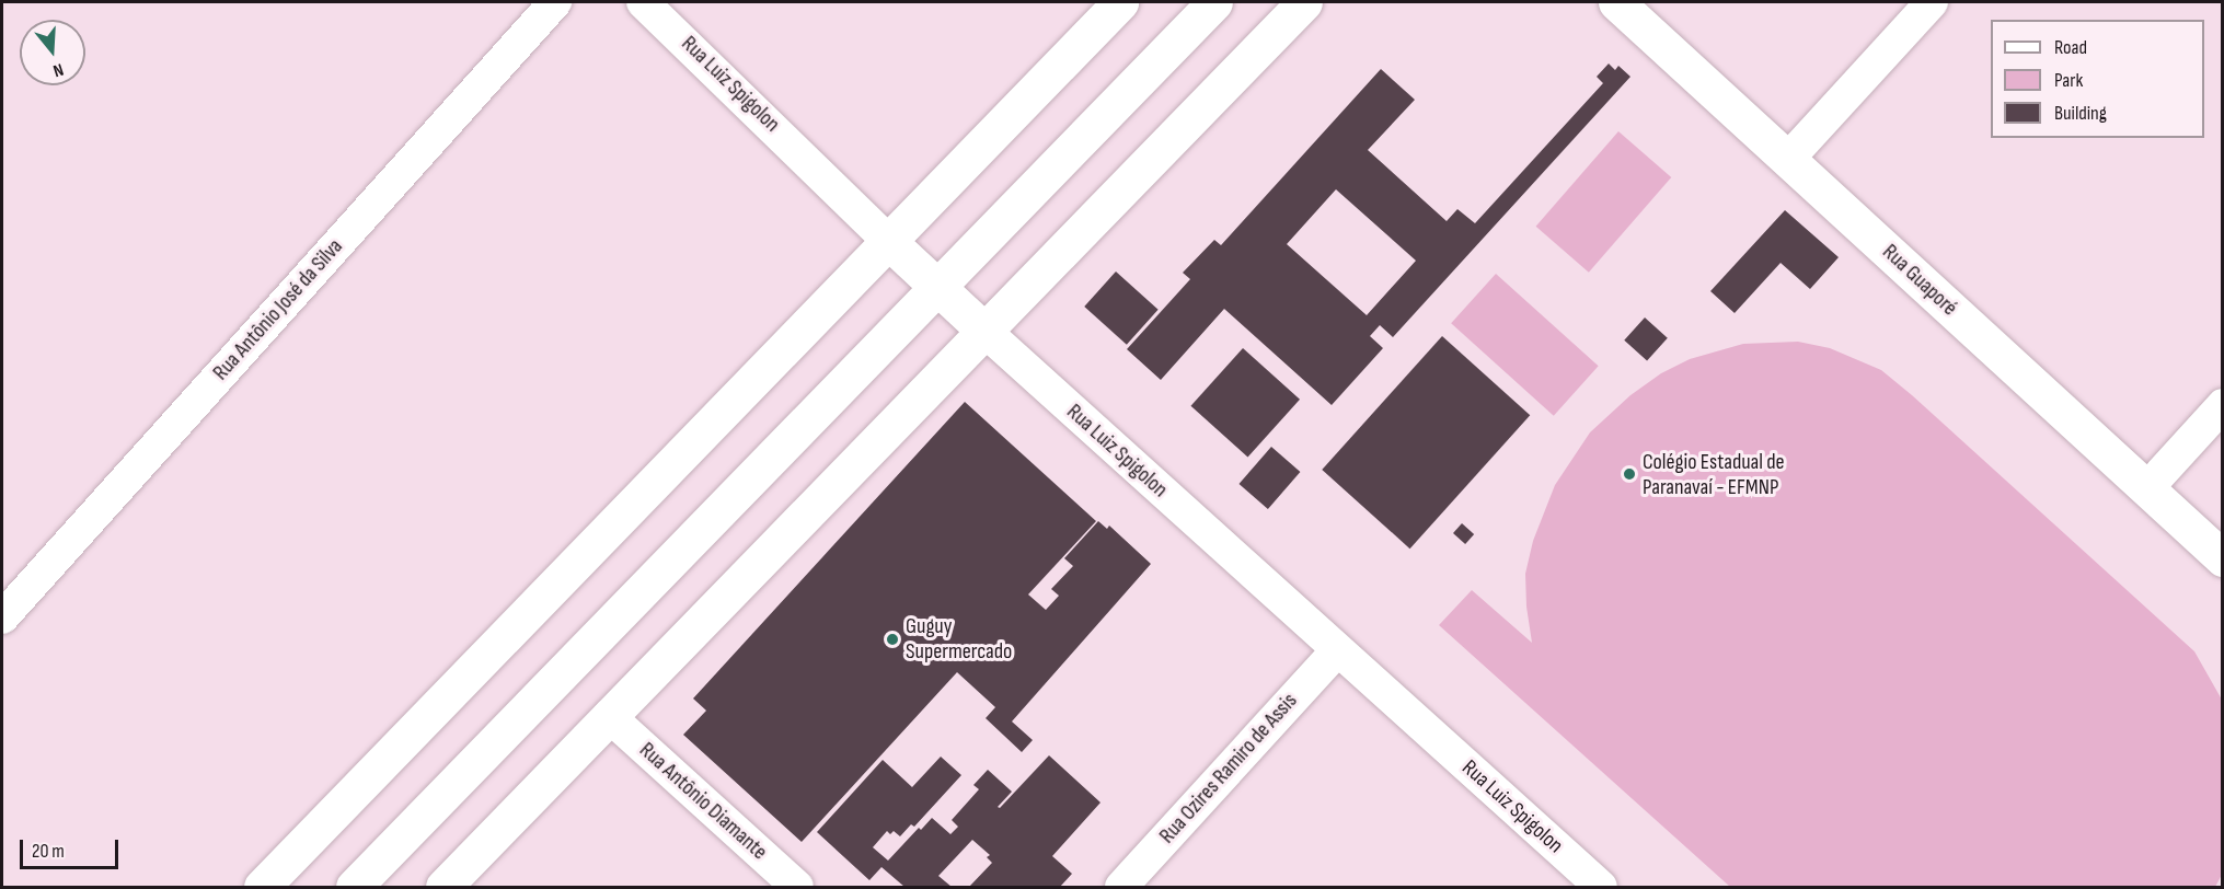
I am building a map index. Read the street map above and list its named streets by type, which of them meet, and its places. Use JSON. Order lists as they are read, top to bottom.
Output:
{
  "streets": {
    "street": [
      "Rua Luiz Spigolon",
      "Rua Guaporé",
      "Rua Antônio José da Silva",
      "Rua Ozires Ramiro de Assis",
      "Rua Antônio Diamante"
    ]
  },
  "crossings": [
    ["Rua Luiz Spigolon", "Rua Ozires Ramiro de Assis"]
  ],
  "places": ["Colégio Estadual de Paranavaí - EFMNP", "Guguy Supermercado"],
  "legend": ["Road", "Park", "Building"],
  "scale_bar": "20 m",
  "north": "bottom"
}
